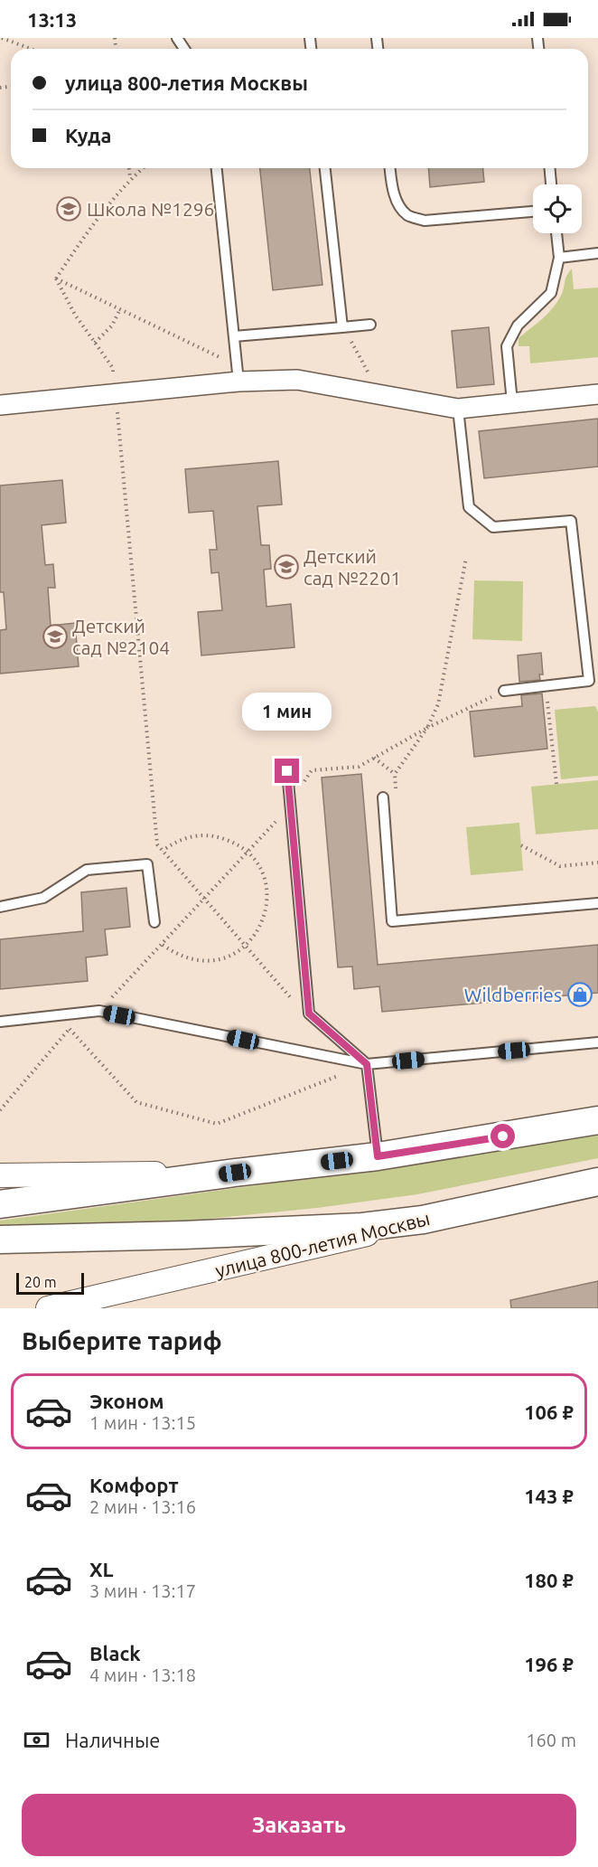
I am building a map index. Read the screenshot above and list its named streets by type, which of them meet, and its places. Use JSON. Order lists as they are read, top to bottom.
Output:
{
  "streets": {
    "main road": ["улица 800-летия Москвы"]
  },
  "places": {
    "school or university": ["Школа №1296", "Детский сад №2201", "Детский сад №2104"],
    "shop": ["Wildberries"]
  },
  "scale_bar": "20 m",
  "page": {
    "status": "13:13",
    "banner": ["улица 800-летия Москвы", "Куда"],
    "bubble": "1 мин",
    "scale": "20 m",
    "heading": "Выберите тариф",
    "list": [
      {
        "name": "Эконом",
        "note": "1 мин · 13:15",
        "value": "106 ₽"
      },
      {
        "name": "Комфорт",
        "note": "2 мин · 13:16",
        "value": "143 ₽"
      },
      {
        "name": "XL",
        "note": "3 мин · 13:17",
        "value": "180 ₽"
      },
      {
        "name": "Black",
        "note": "4 мин · 13:18",
        "value": "196 ₽"
      }
    ],
    "pay": ["Наличные", "160 m"],
    "buttons": "Заказать"
  }
}
